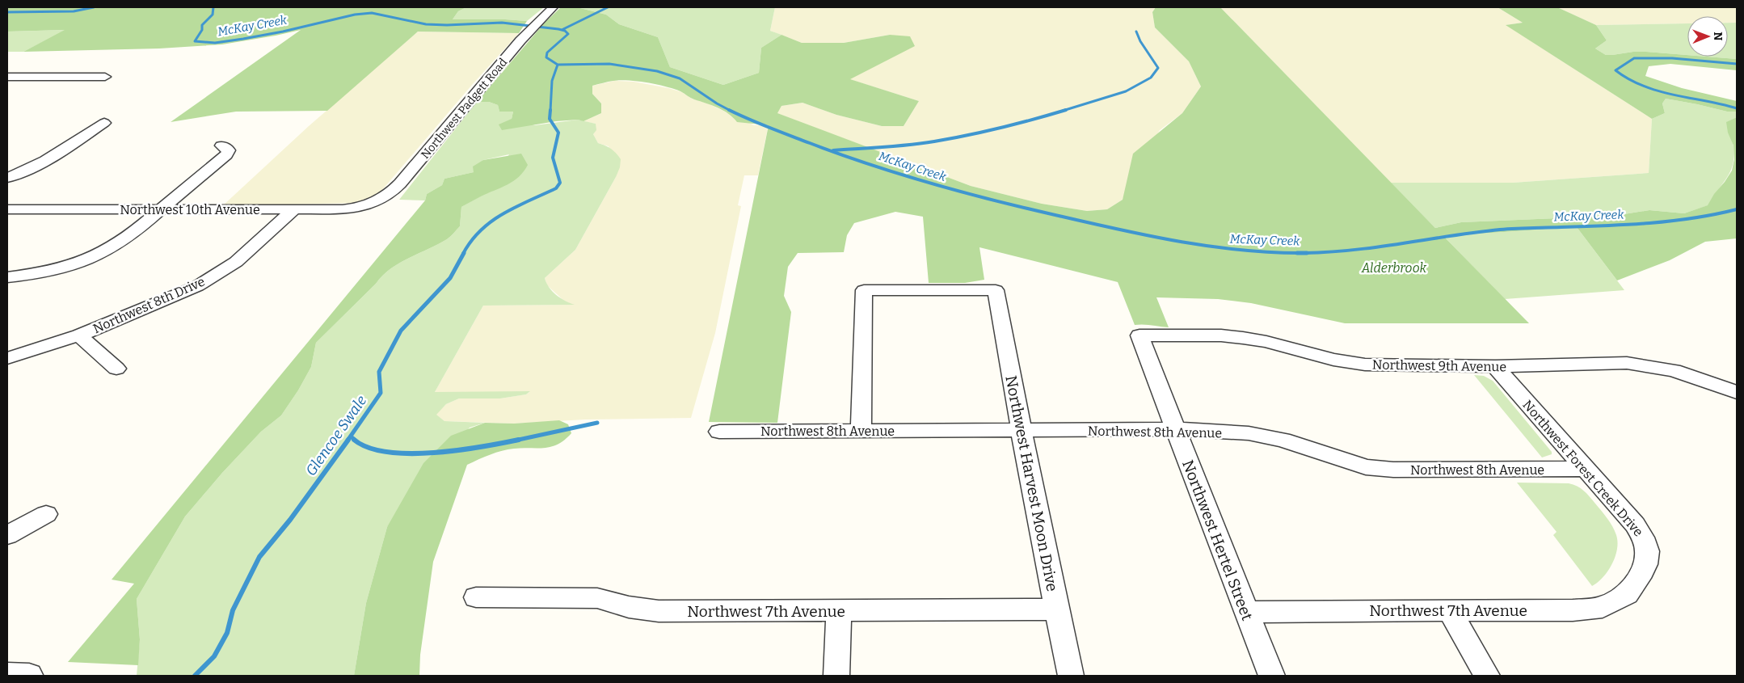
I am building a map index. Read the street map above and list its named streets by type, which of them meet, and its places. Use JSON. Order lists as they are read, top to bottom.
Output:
{
  "streets": {
    "street": [
      "Northwest Padgett Road",
      "Northwest 10th Avenue",
      "Northwest 8th Drive",
      "Northwest 9th Avenue",
      "Northwest 8th Avenue",
      "Northwest Forest Creek Drive",
      "Northwest Harvest Moon Drive",
      "Northwest Hertel Street",
      "Northwest 7th Avenue"
    ]
  },
  "crossings": [
    ["Northwest Padgett Road", "Northwest 10th Avenue"],
    ["Northwest 10th Avenue", "Northwest 8th Drive"],
    ["Northwest 9th Avenue", "Northwest Forest Creek Drive"],
    ["Northwest 9th Avenue", "Northwest Hertel Street"],
    ["Northwest 8th Avenue", "Northwest Forest Creek Drive"],
    ["Northwest 8th Avenue", "Northwest Harvest Moon Drive"],
    ["Northwest 8th Avenue", "Northwest Hertel Street"],
    ["Northwest Forest Creek Drive", "Northwest 7th Avenue"],
    ["Northwest Harvest Moon Drive", "Northwest 7th Avenue"],
    ["Northwest Hertel Street", "Northwest 7th Avenue"]
  ],
  "water": ["McKay Creek", "Glencoe Swale"],
  "parks": ["Alderbrook"],
  "north": "right"
}
